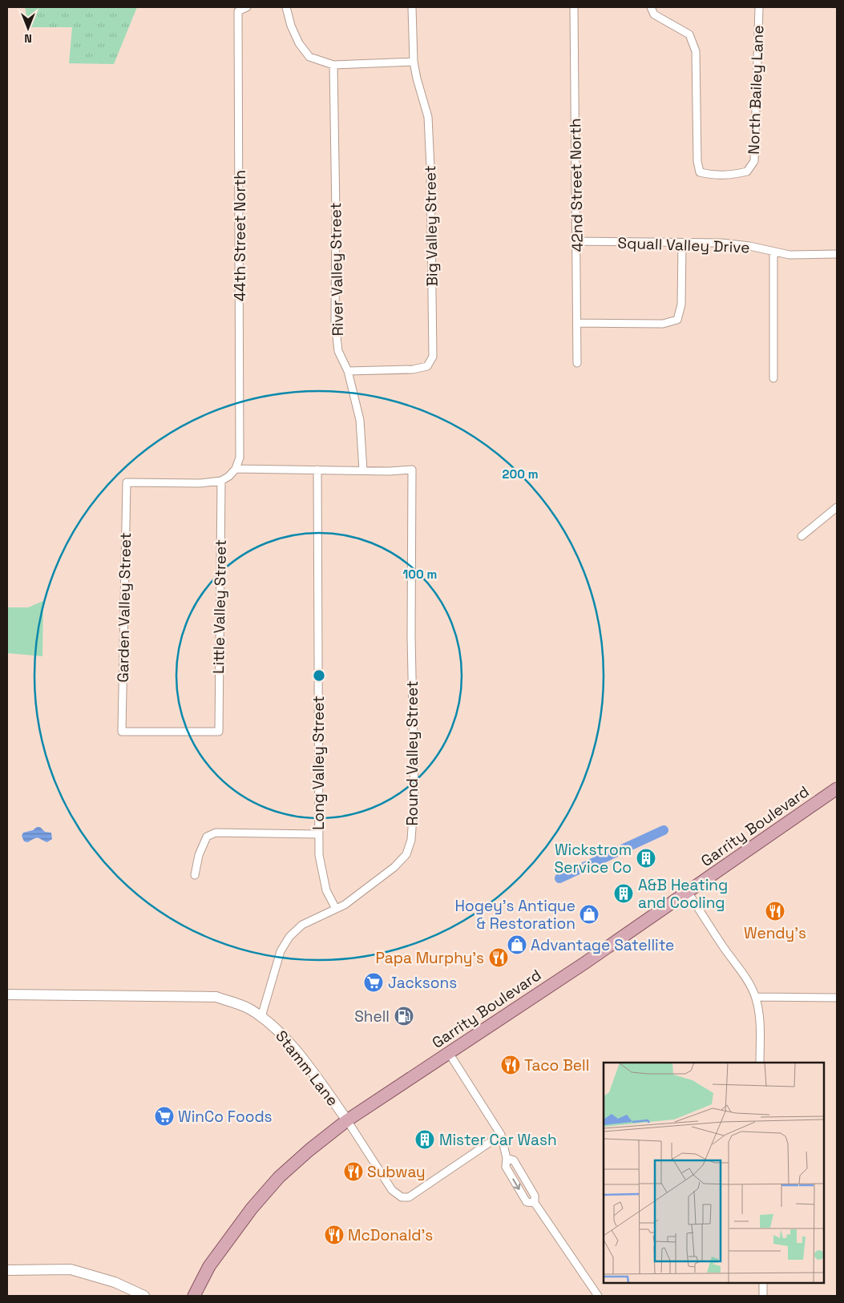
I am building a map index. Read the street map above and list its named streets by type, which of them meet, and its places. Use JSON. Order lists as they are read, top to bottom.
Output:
{
  "streets": {
    "main road": ["Garrity Boulevard", "Stamm Lane"],
    "street": [
      "North Bailey Lane",
      "42nd Street North",
      "Big Valley Street",
      "44th Street North",
      "Squall Valley Drive",
      "River Valley Street",
      "Little Valley Street",
      "Garden Valley Street",
      "Round Valley Street",
      "Long Valley Street"
    ]
  },
  "crossings": [
    ["42nd Street North", "Squall Valley Drive"],
    ["Big Valley Street", "River Valley Street"],
    ["River Valley Street", "Round Valley Street"],
    ["Little Valley Street", "Garden Valley Street"],
    ["Round Valley Street", "Long Valley Street"],
    ["Round Valley Street", "Stamm Lane"],
    ["Garrity Boulevard", "Stamm Lane"]
  ],
  "places": {
    "building": ["Wickstrom Service Co", "A&B Heating and Cooling", "Mister Car Wash"],
    "restaurant": [
      "Wendy's",
      "Papa Murphy's",
      "Taco Bell",
      "Subway",
      "McDonald's"
    ],
    "shop": ["Hogey's Antique & Restoration", "Advantage Satellite"],
    "supermarket": ["Jacksons", "WinCo Foods"],
    "fuel station": ["Shell"]
  },
  "north": "bottom",
  "rings": ["200 m", "100 m"]
}
